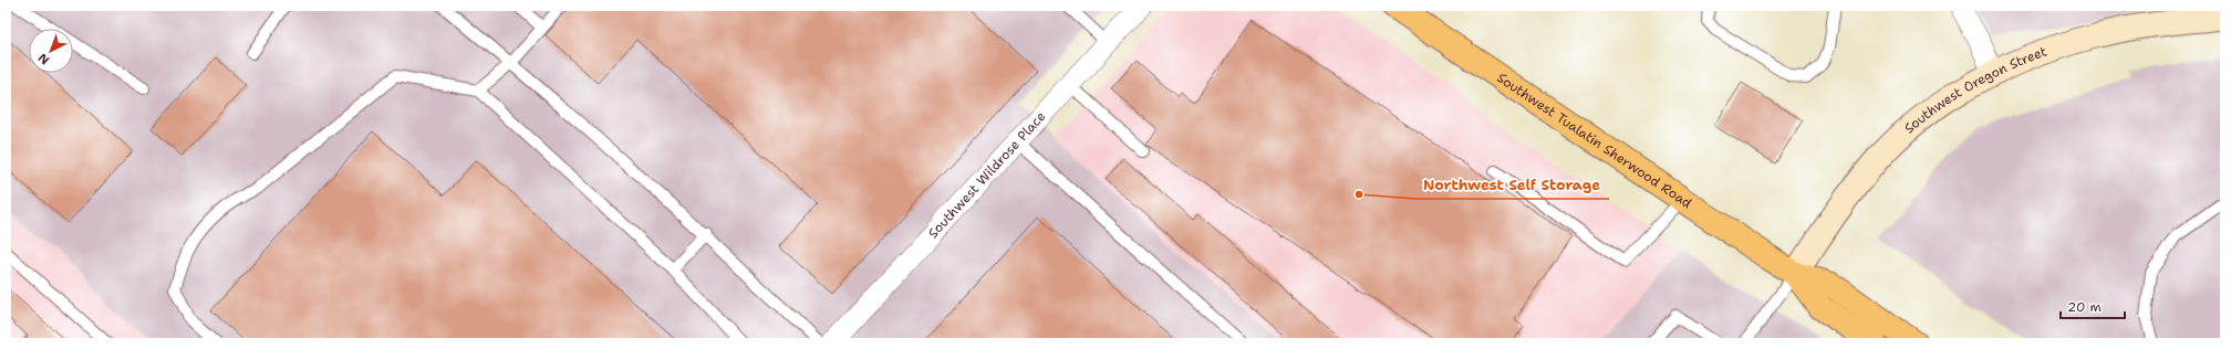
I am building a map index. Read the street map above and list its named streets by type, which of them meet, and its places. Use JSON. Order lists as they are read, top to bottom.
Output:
{
  "streets": {
    "highway": ["Southwest Tualatin Sherwood Road"],
    "main road": ["Southwest Oregon Street"],
    "street": ["Southwest Wildrose Place"]
  },
  "crossings": [
    ["Southwest Oregon Street", "Southwest Tualatin Sherwood Road"]
  ],
  "places": ["Northwest Self Storage"],
  "scale_bar": "20 m",
  "north": "bottom left"
}
